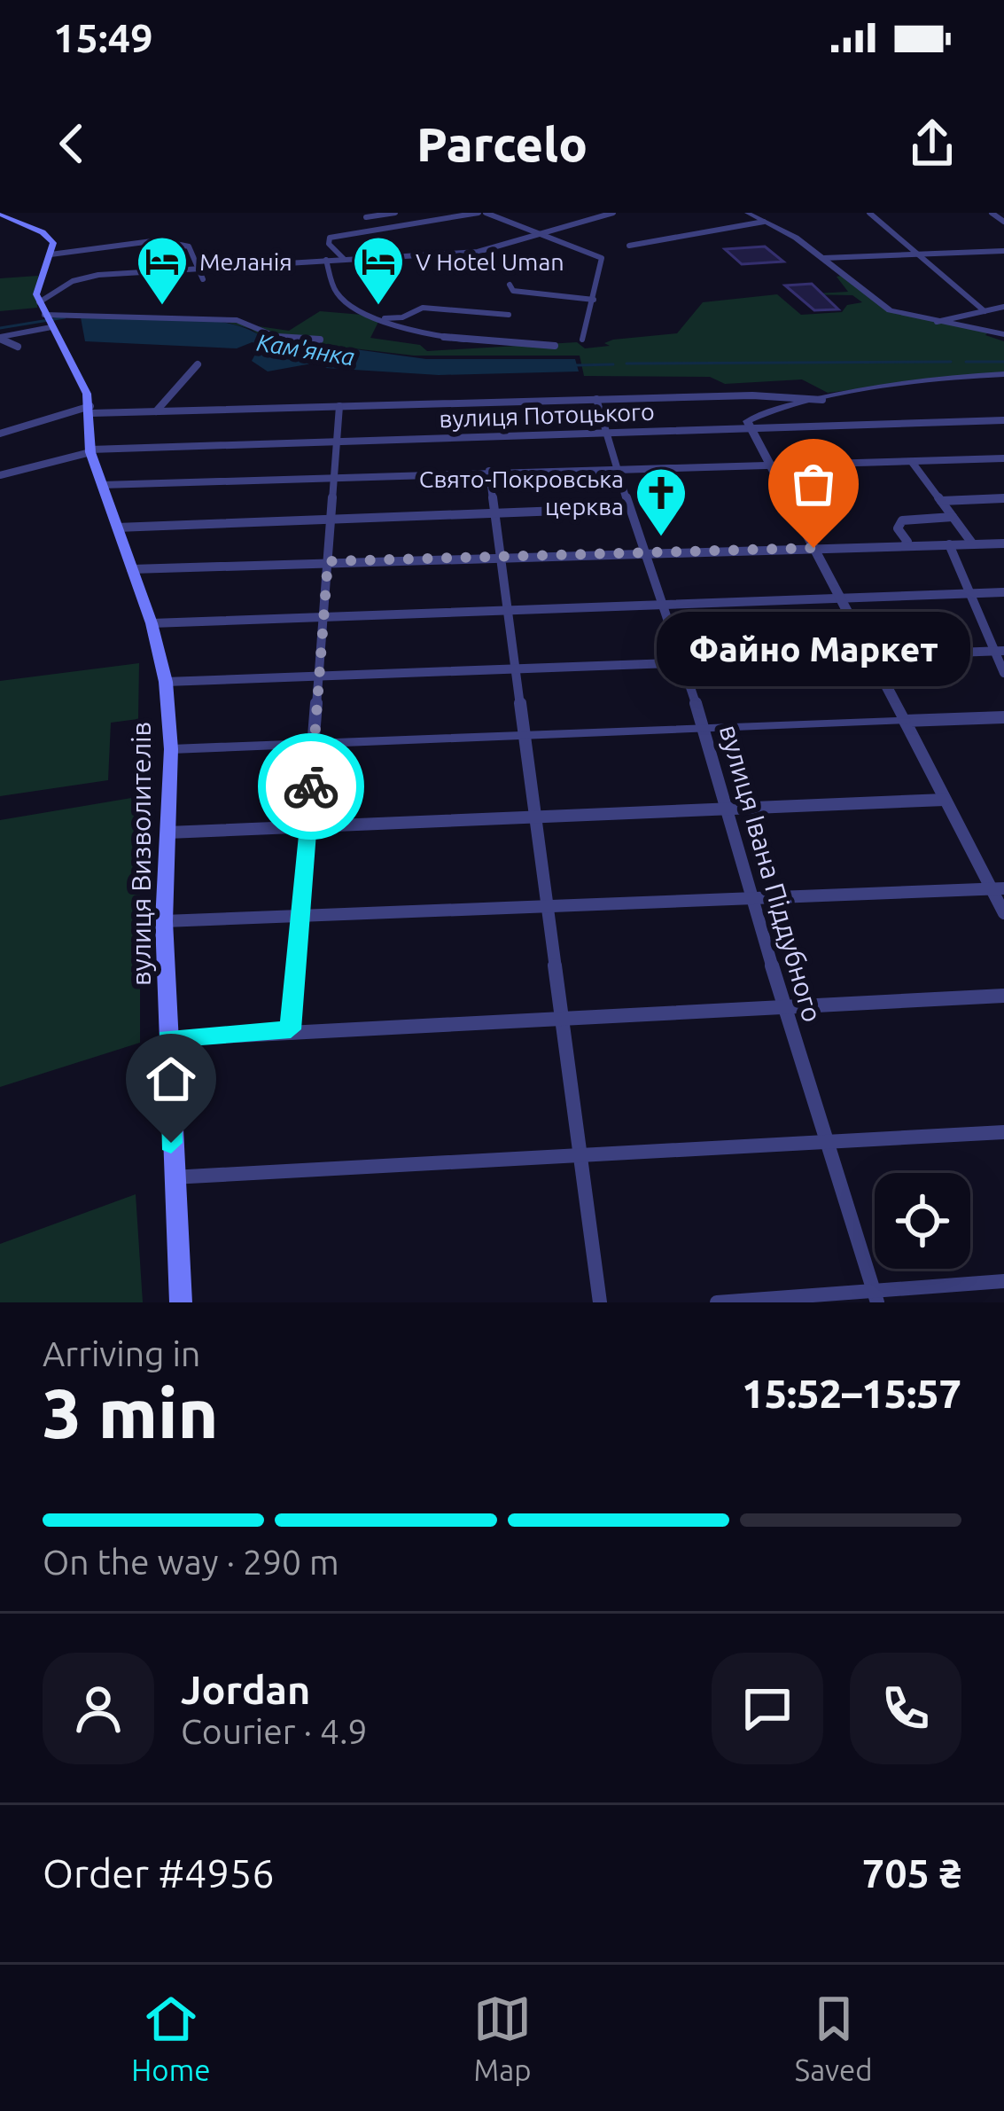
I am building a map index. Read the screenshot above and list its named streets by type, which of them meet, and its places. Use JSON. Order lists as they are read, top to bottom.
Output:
{
  "streets": {
    "main road": ["вулиця Визволителів"],
    "street": ["вулиця Потоцького", "вулиця Івана Піддубного"]
  },
  "crossings": [
    ["вулиця Потоцького", "вулиця Визволителів"],
    ["вулиця Потоцького", "вулиця Івана Піддубного"]
  ],
  "water": ["Кам'янка"],
  "places": {
    "hotel": ["Меланія", "V Hotel Uman"],
    "church": ["Свято-Покровська церква"],
    "other": ["Файно Маркет"]
  },
  "page": {
    "status": "15:49",
    "header": "Parcelo",
    "bubble": "Файно Маркет",
    "heading": ["3 min", "Arriving in", "15:52–15:57"],
    "panel": [
      "Jordan",
      "Courier · 4.9",
      "Order #4956",
      "705 ₴"
    ],
    "bar": "On the way · 290 m",
    "tabs": ["Home", "Map", "Saved"]
  }
}
